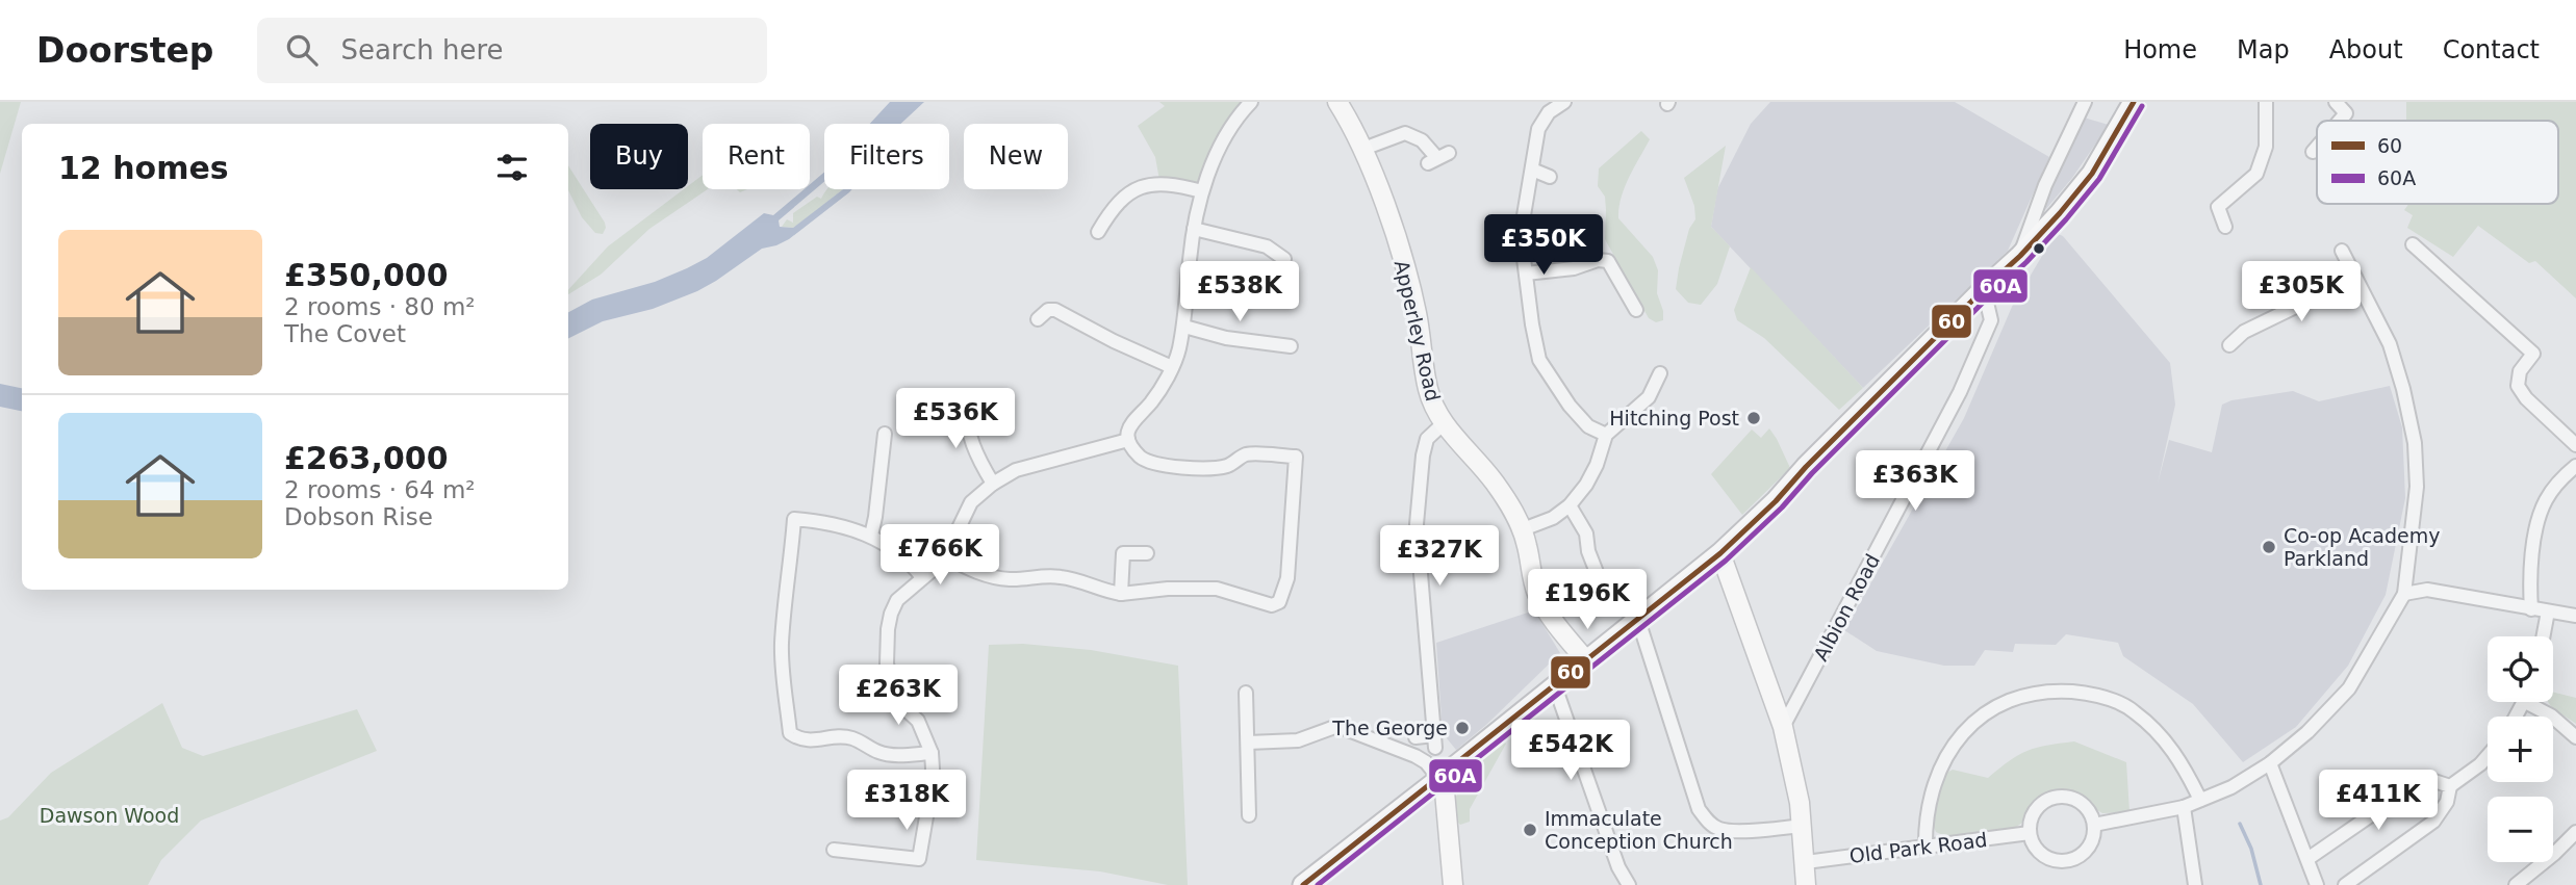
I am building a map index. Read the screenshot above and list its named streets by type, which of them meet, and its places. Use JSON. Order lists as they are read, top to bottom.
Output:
{
  "streets": {
    "street": ["Apperley Road", "Albion Road", "Old Park Road"]
  },
  "parks": ["Dawson Wood"],
  "places": [
    "Hitching Post",
    "Co-op Academy Parkland",
    "The George",
    "Immaculate Conception Church"
  ],
  "lines": ["transit line 60", "transit line 60A"],
  "legend": ["60", "60A"],
  "page": {
    "header": "Doorstep",
    "search": "Search here",
    "nav": [
      "Home",
      "Map",
      "About",
      "Contact"
    ],
    "chip": [
      "Buy",
      "Rent",
      "Filters",
      "New"
    ],
    "heading": "12 homes",
    "list": [
      {
        "name": "£350,000",
        "note": "2 rooms · 80 m² · The Covet"
      },
      {
        "name": "£263,000",
        "note": "2 rooms · 64 m² · Dobson Rise"
      }
    ],
    "price": [
      "£350K",
      "£538K",
      "£305K",
      "£536K",
      "£363K",
      "£766K",
      "£327K",
      "£196K",
      "£263K",
      "£542K",
      "£318K",
      "£411K"
    ],
    "map_buttons": ["+", "−"]
  }
}
